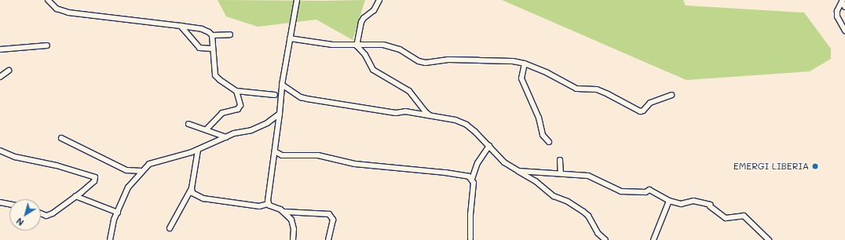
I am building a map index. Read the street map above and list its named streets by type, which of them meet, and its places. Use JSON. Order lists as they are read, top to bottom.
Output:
{
  "places": ["EMERGI LIBERIA"],
  "north": "bottom left"
}
